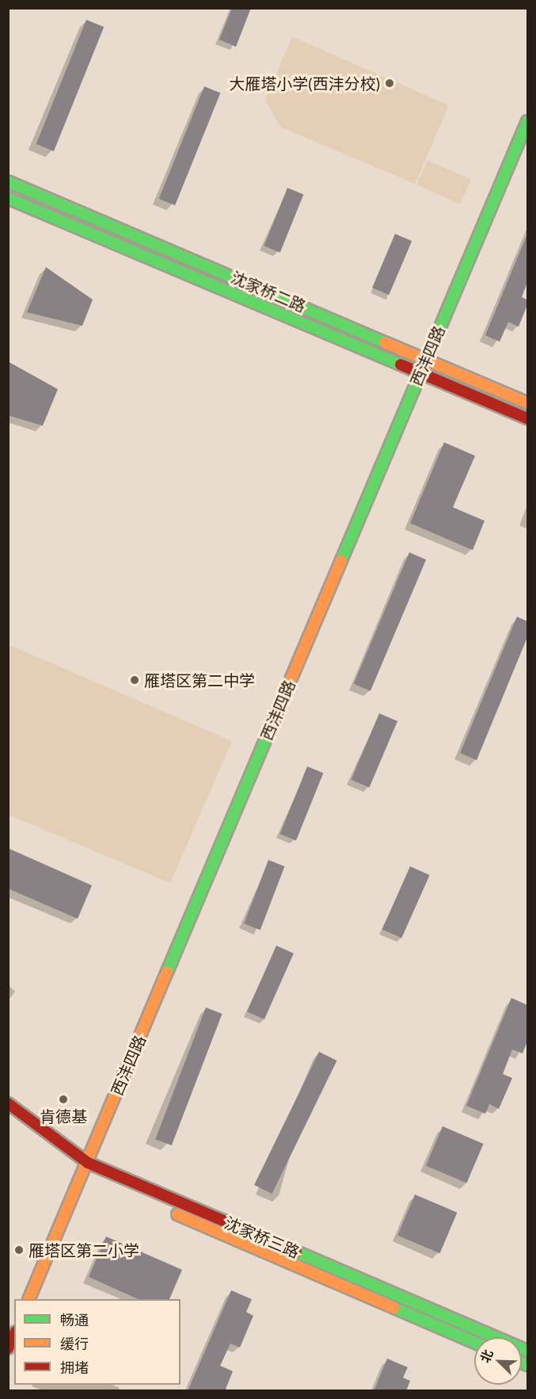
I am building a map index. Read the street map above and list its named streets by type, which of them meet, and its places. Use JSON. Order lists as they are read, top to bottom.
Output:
{
  "streets": {
    "street": ["沈家桥二路", "西沣四路", "沈家桥三路"]
  },
  "crossings": [
    ["沈家桥二路", "西沣四路"],
    ["西沣四路", "沈家桥三路"]
  ],
  "places": [
    "大雁塔小学(西沣分校)",
    "雁塔区第二中学",
    "肯德基",
    "雁塔区第二小学"
  ],
  "legend": ["畅通", "缓行", "拥堵"],
  "north": "top left"
}
